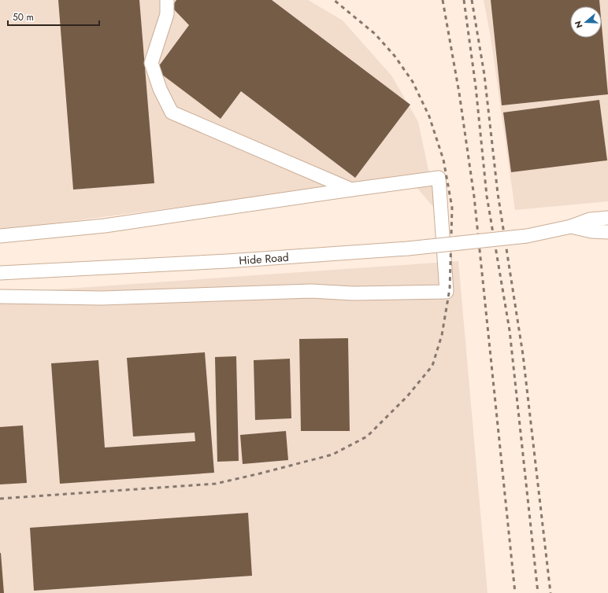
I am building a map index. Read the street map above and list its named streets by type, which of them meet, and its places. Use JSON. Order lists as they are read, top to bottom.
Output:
{
  "streets": {
    "street": ["Hide Road"]
  },
  "scale_bar": "50 m",
  "north": "left"
}
